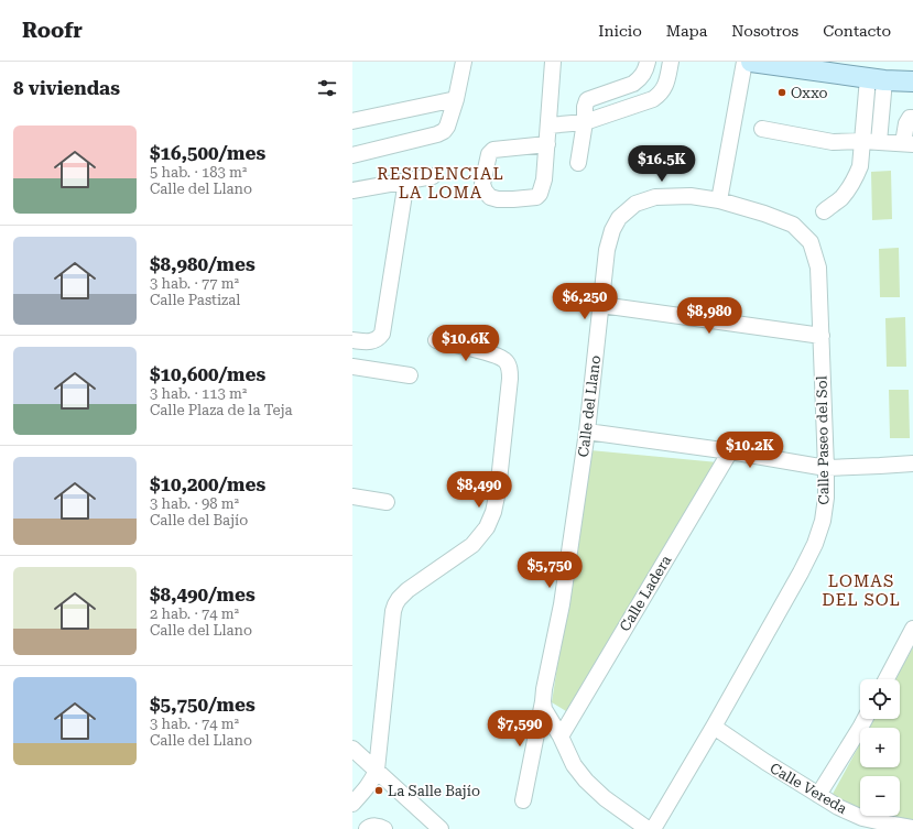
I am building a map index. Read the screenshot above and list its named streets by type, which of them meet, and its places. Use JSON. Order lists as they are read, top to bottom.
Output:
{
  "streets": {
    "street": [
      "Calle del Llano",
      "Calle Paseo del Sol",
      "Calle Ladera",
      "Calle Vereda"
    ]
  },
  "crossings": [
    ["Calle del Llano", "Calle Paseo del Sol"],
    ["Calle Paseo del Sol", "Calle Vereda"]
  ],
  "districts": ["RESIDENCIAL LA LOMA", "LOMAS DEL SOL"],
  "places": ["Oxxo", "La Salle Bajío"],
  "page": {
    "header": "Roofr",
    "nav": [
      "Inicio",
      "Mapa",
      "Nosotros",
      "Contacto"
    ],
    "heading": "8 viviendas",
    "list": [
      {
        "name": "$16,500/mes",
        "note": "5 hab. · 183 m² · Calle del Llano"
      },
      {
        "name": "$8,980/mes",
        "note": "3 hab. · 77 m² · Calle Pastizal"
      },
      {
        "name": "$10,600/mes",
        "note": "3 hab. · 113 m² · Calle Plaza de la Teja"
      },
      {
        "name": "$10,200/mes",
        "note": "3 hab. · 98 m² · Calle del Bajío"
      },
      {
        "name": "$8,490/mes",
        "note": "2 hab. · 74 m² · Calle del Llano"
      },
      {
        "name": "$5,750/mes",
        "note": "3 hab. · 74 m² · Calle del Llano"
      }
    ],
    "price": [
      "$16.5K",
      "$6,250",
      "$8,980",
      "$10.6K",
      "$10.2K",
      "$8,490",
      "$5,750",
      "$7,590"
    ],
    "map_buttons": ["+", "−"]
  }
}
